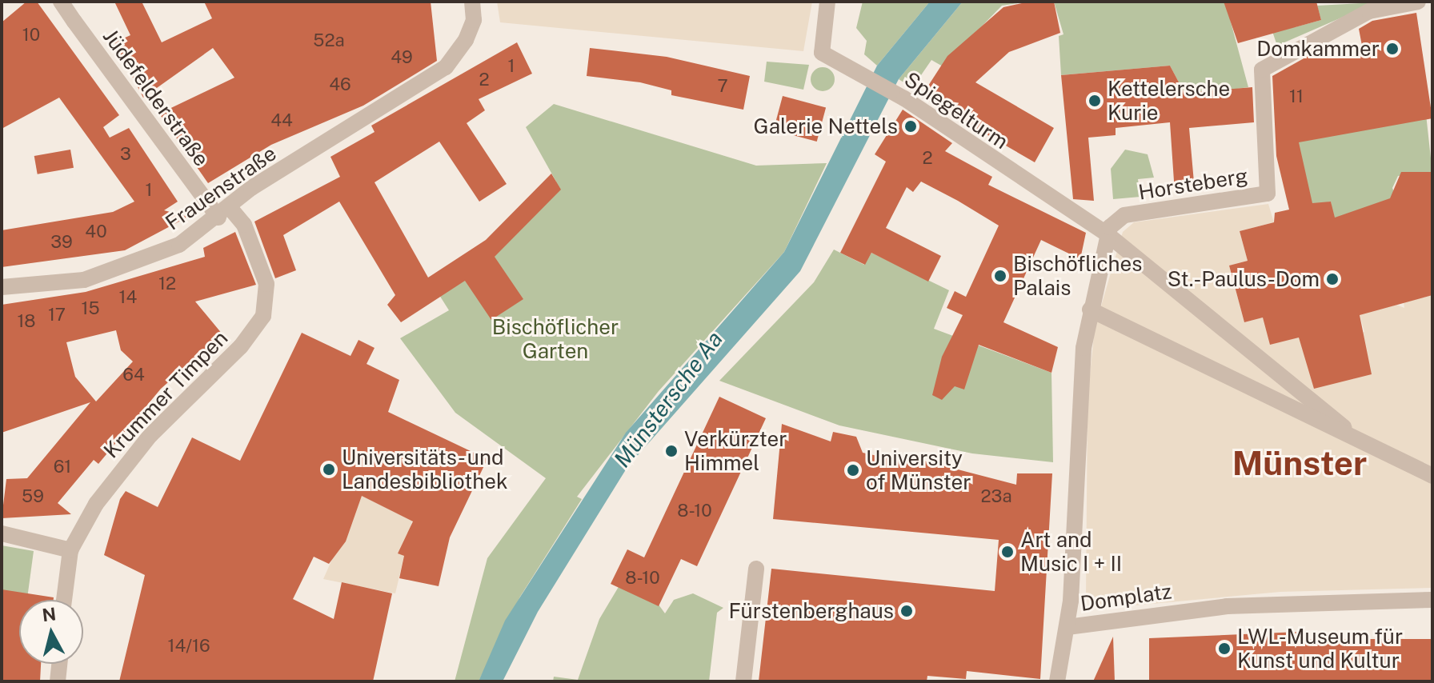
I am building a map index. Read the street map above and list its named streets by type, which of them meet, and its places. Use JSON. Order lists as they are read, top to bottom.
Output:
{
  "streets": {
    "street": [
      "Jüdefelderstraße",
      "Spiegelturm",
      "Horsteberg",
      "Frauenstraße",
      "Krummer Timpen",
      "Domplatz"
    ]
  },
  "crossings": [
    ["Jüdefelderstraße", "Frauenstraße"],
    ["Jüdefelderstraße", "Krummer Timpen"],
    ["Spiegelturm", "Horsteberg"],
    ["Spiegelturm", "Domplatz"],
    ["Horsteberg", "Domplatz"],
    ["Frauenstraße", "Krummer Timpen"]
  ],
  "districts": ["Münster"],
  "water": ["Münstersche Aa"],
  "parks": ["Bischöflicher Garten"],
  "places": [
    "Domkammer",
    "Kettelersche Kurie",
    "Galerie Nettels",
    "Bischöfliches Palais",
    "St.-Paulus-Dom",
    "Verkürzter Himmel",
    "Universitäts- und Landesbibliothek",
    "University of Münster",
    "Art and Music I + II",
    "Fürstenberghaus",
    "LWL-Museum für Kunst und Kultur"
  ],
  "house_numbers": [
    "10",
    "52a",
    "49",
    "1",
    "2",
    "46",
    "7",
    "11",
    "44",
    "3",
    "2",
    "1",
    "40",
    "39",
    "12",
    "14",
    "15",
    "17",
    "18",
    "64",
    "61",
    "59",
    "23a",
    "8-10",
    "8-10",
    "14/16"
  ],
  "north": "top"
}
